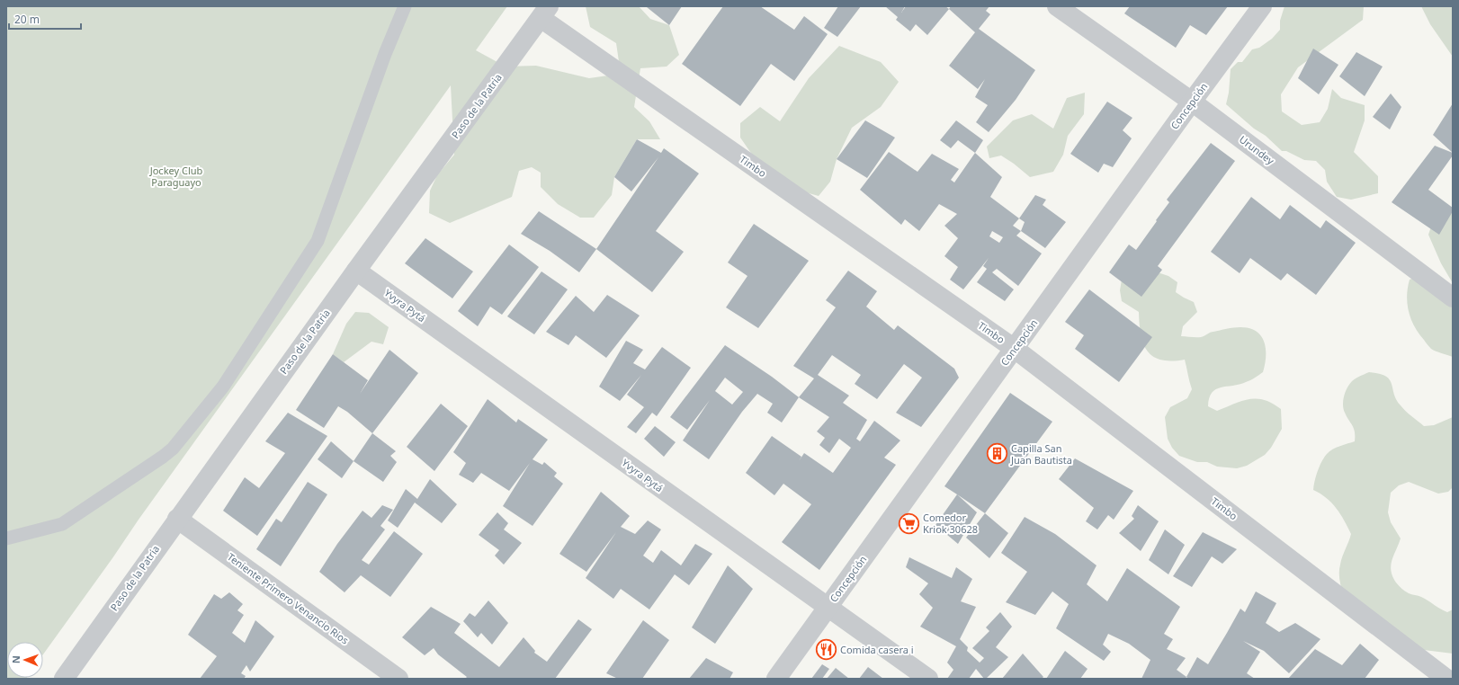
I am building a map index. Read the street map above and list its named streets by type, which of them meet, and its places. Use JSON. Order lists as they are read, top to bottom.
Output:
{
  "streets": {
    "street": [
      "Paso de la Patria",
      "Concepción",
      "Urundey",
      "Timbo",
      "Yvyra Pytá",
      "Teniente Primero Venancio Rios"
    ]
  },
  "crossings": [
    ["Paso de la Patria", "Timbo"],
    ["Paso de la Patria", "Yvyra Pytá"],
    ["Paso de la Patria", "Teniente Primero Venancio Rios"],
    ["Concepción", "Urundey"],
    ["Concepción", "Timbo"],
    ["Concepción", "Yvyra Pytá"]
  ],
  "parks": ["Jockey Club Paraguayo"],
  "places": {
    "building": ["Capilla San Juan Bautista"],
    "supermarket": ["Comedor Kriok 30628"],
    "restaurant": ["Comida casera i"]
  },
  "scale_bar": "20 m",
  "north": "left"
}
